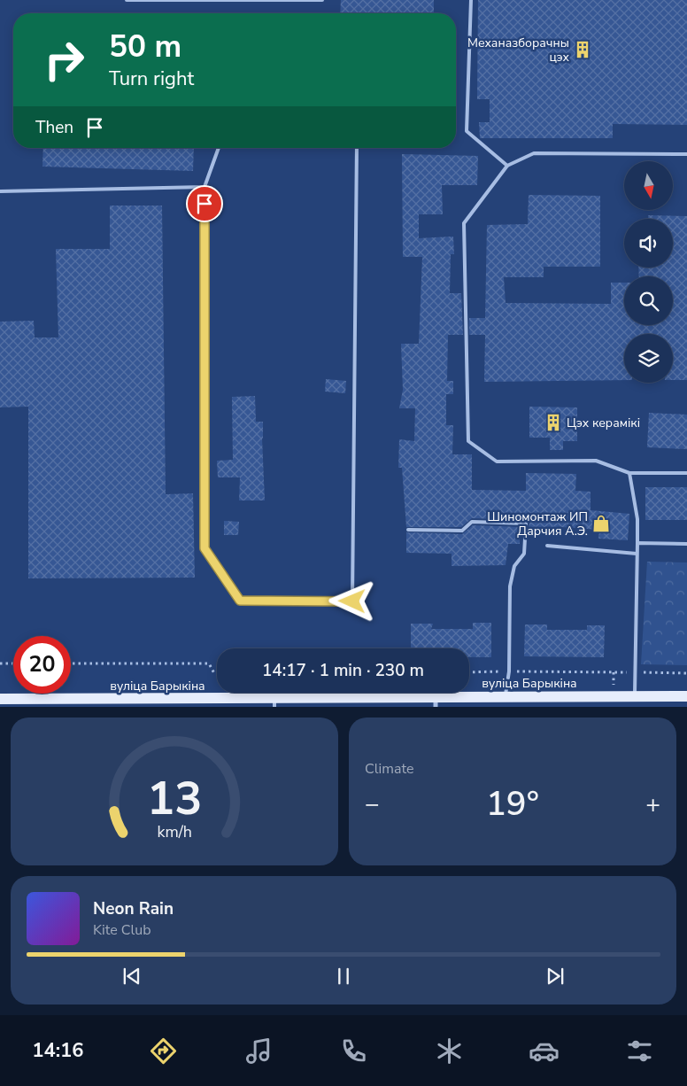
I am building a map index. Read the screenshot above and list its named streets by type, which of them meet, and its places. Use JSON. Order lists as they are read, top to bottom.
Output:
{
  "streets": {
    "main road": ["вуліца Барыкіна"]
  },
  "places": {
    "building": ["Механазборачны цэх", "Цэх керамікі"],
    "shop": ["Шиномонтаж ИП Дарчия А.Э."]
  },
  "north": "bottom",
  "page": {
    "turn": ["50 m", "Turn right"],
    "then": "Then",
    "limit": "20",
    "trip": "14:17 · 1 min · 230 m",
    "tile": "Climate",
    "heat": ["−", "19°", "+"],
    "song": ["Neon Rain", "Kite Club"],
    "tabs": "14:16",
    "gauge": ["13", "km/h"]
  }
}
